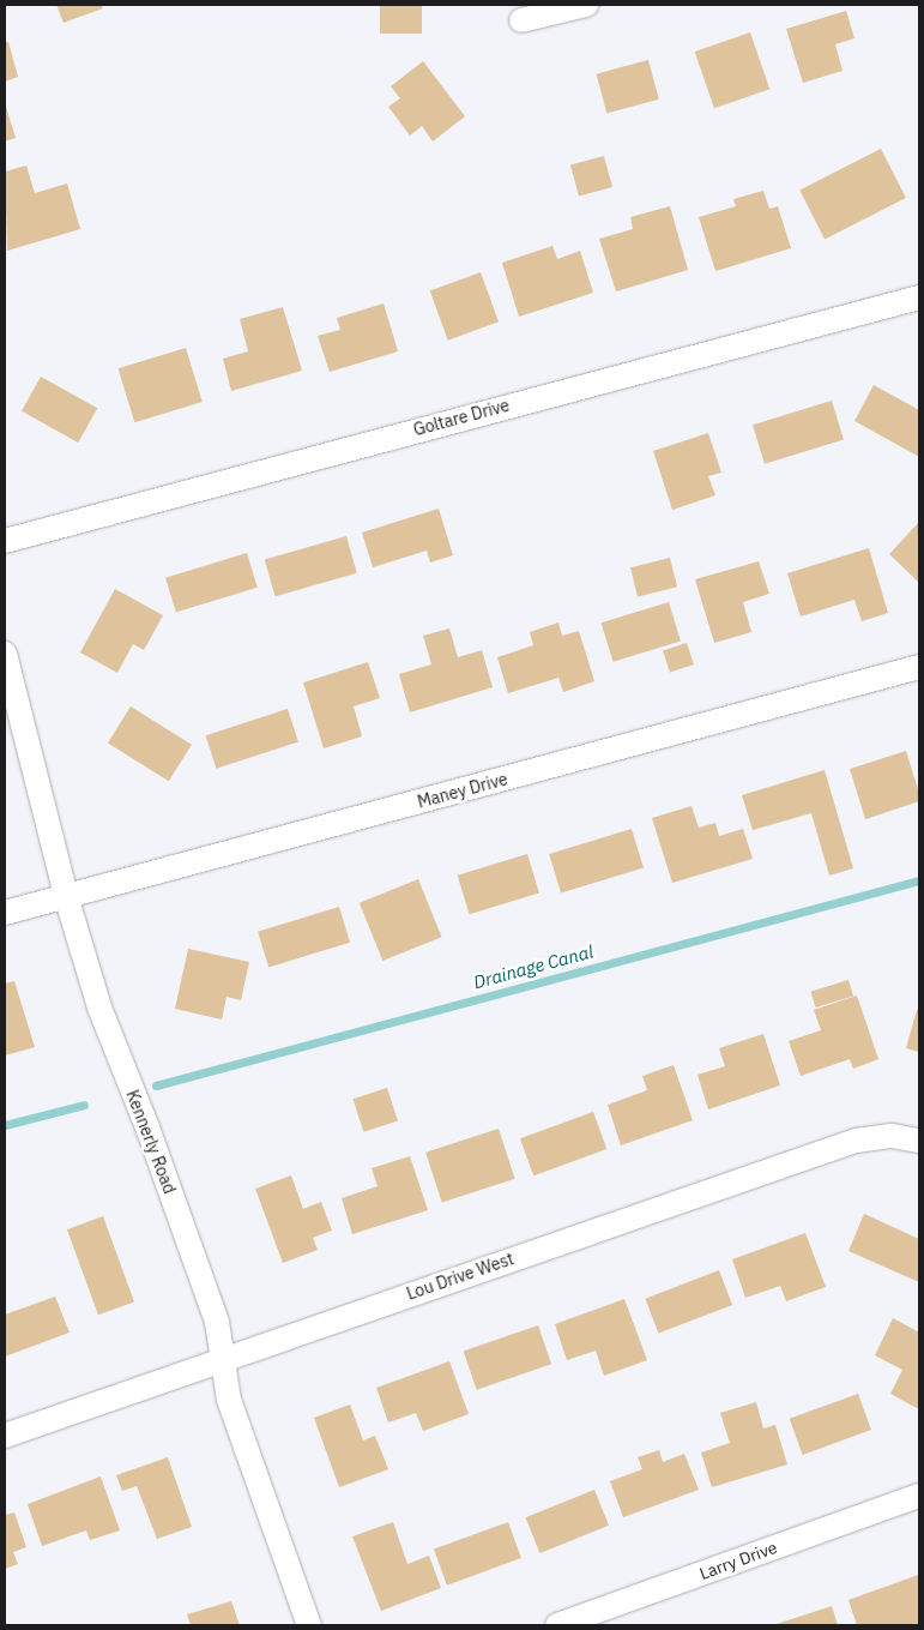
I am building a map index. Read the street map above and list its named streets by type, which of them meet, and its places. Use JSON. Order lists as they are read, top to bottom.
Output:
{
  "streets": {
    "street": [
      "Goltare Drive",
      "Maney Drive",
      "Kennerly Road",
      "Lou Drive West",
      "Larry Drive"
    ]
  },
  "crossings": [
    ["Maney Drive", "Kennerly Road"],
    ["Kennerly Road", "Lou Drive West"]
  ],
  "water": ["Drainage Canal"]
}
